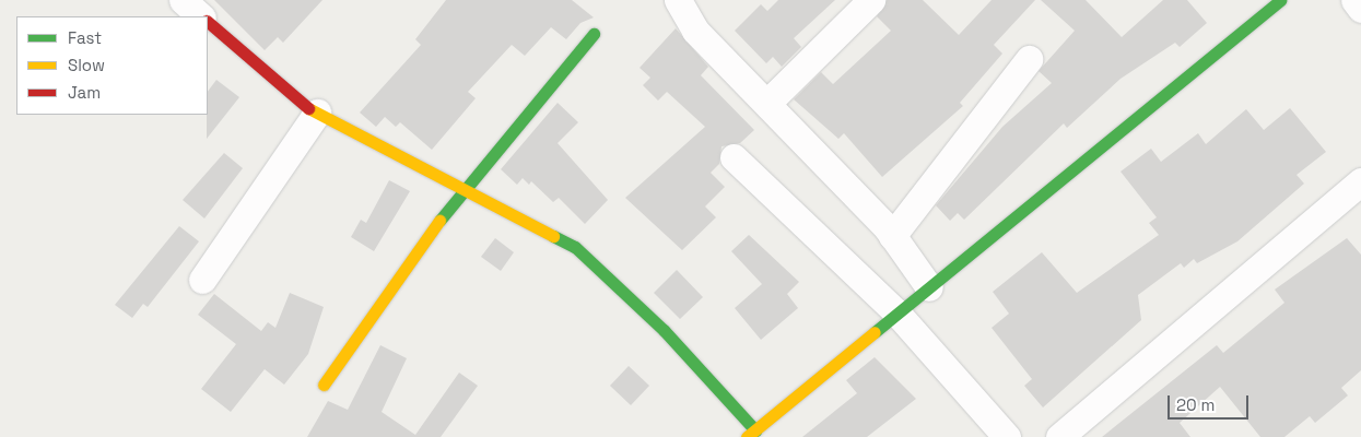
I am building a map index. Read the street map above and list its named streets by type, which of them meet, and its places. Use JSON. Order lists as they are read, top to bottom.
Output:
{
  "legend": ["Fast", "Slow", "Jam"],
  "scale_bar": "20 m"
}
